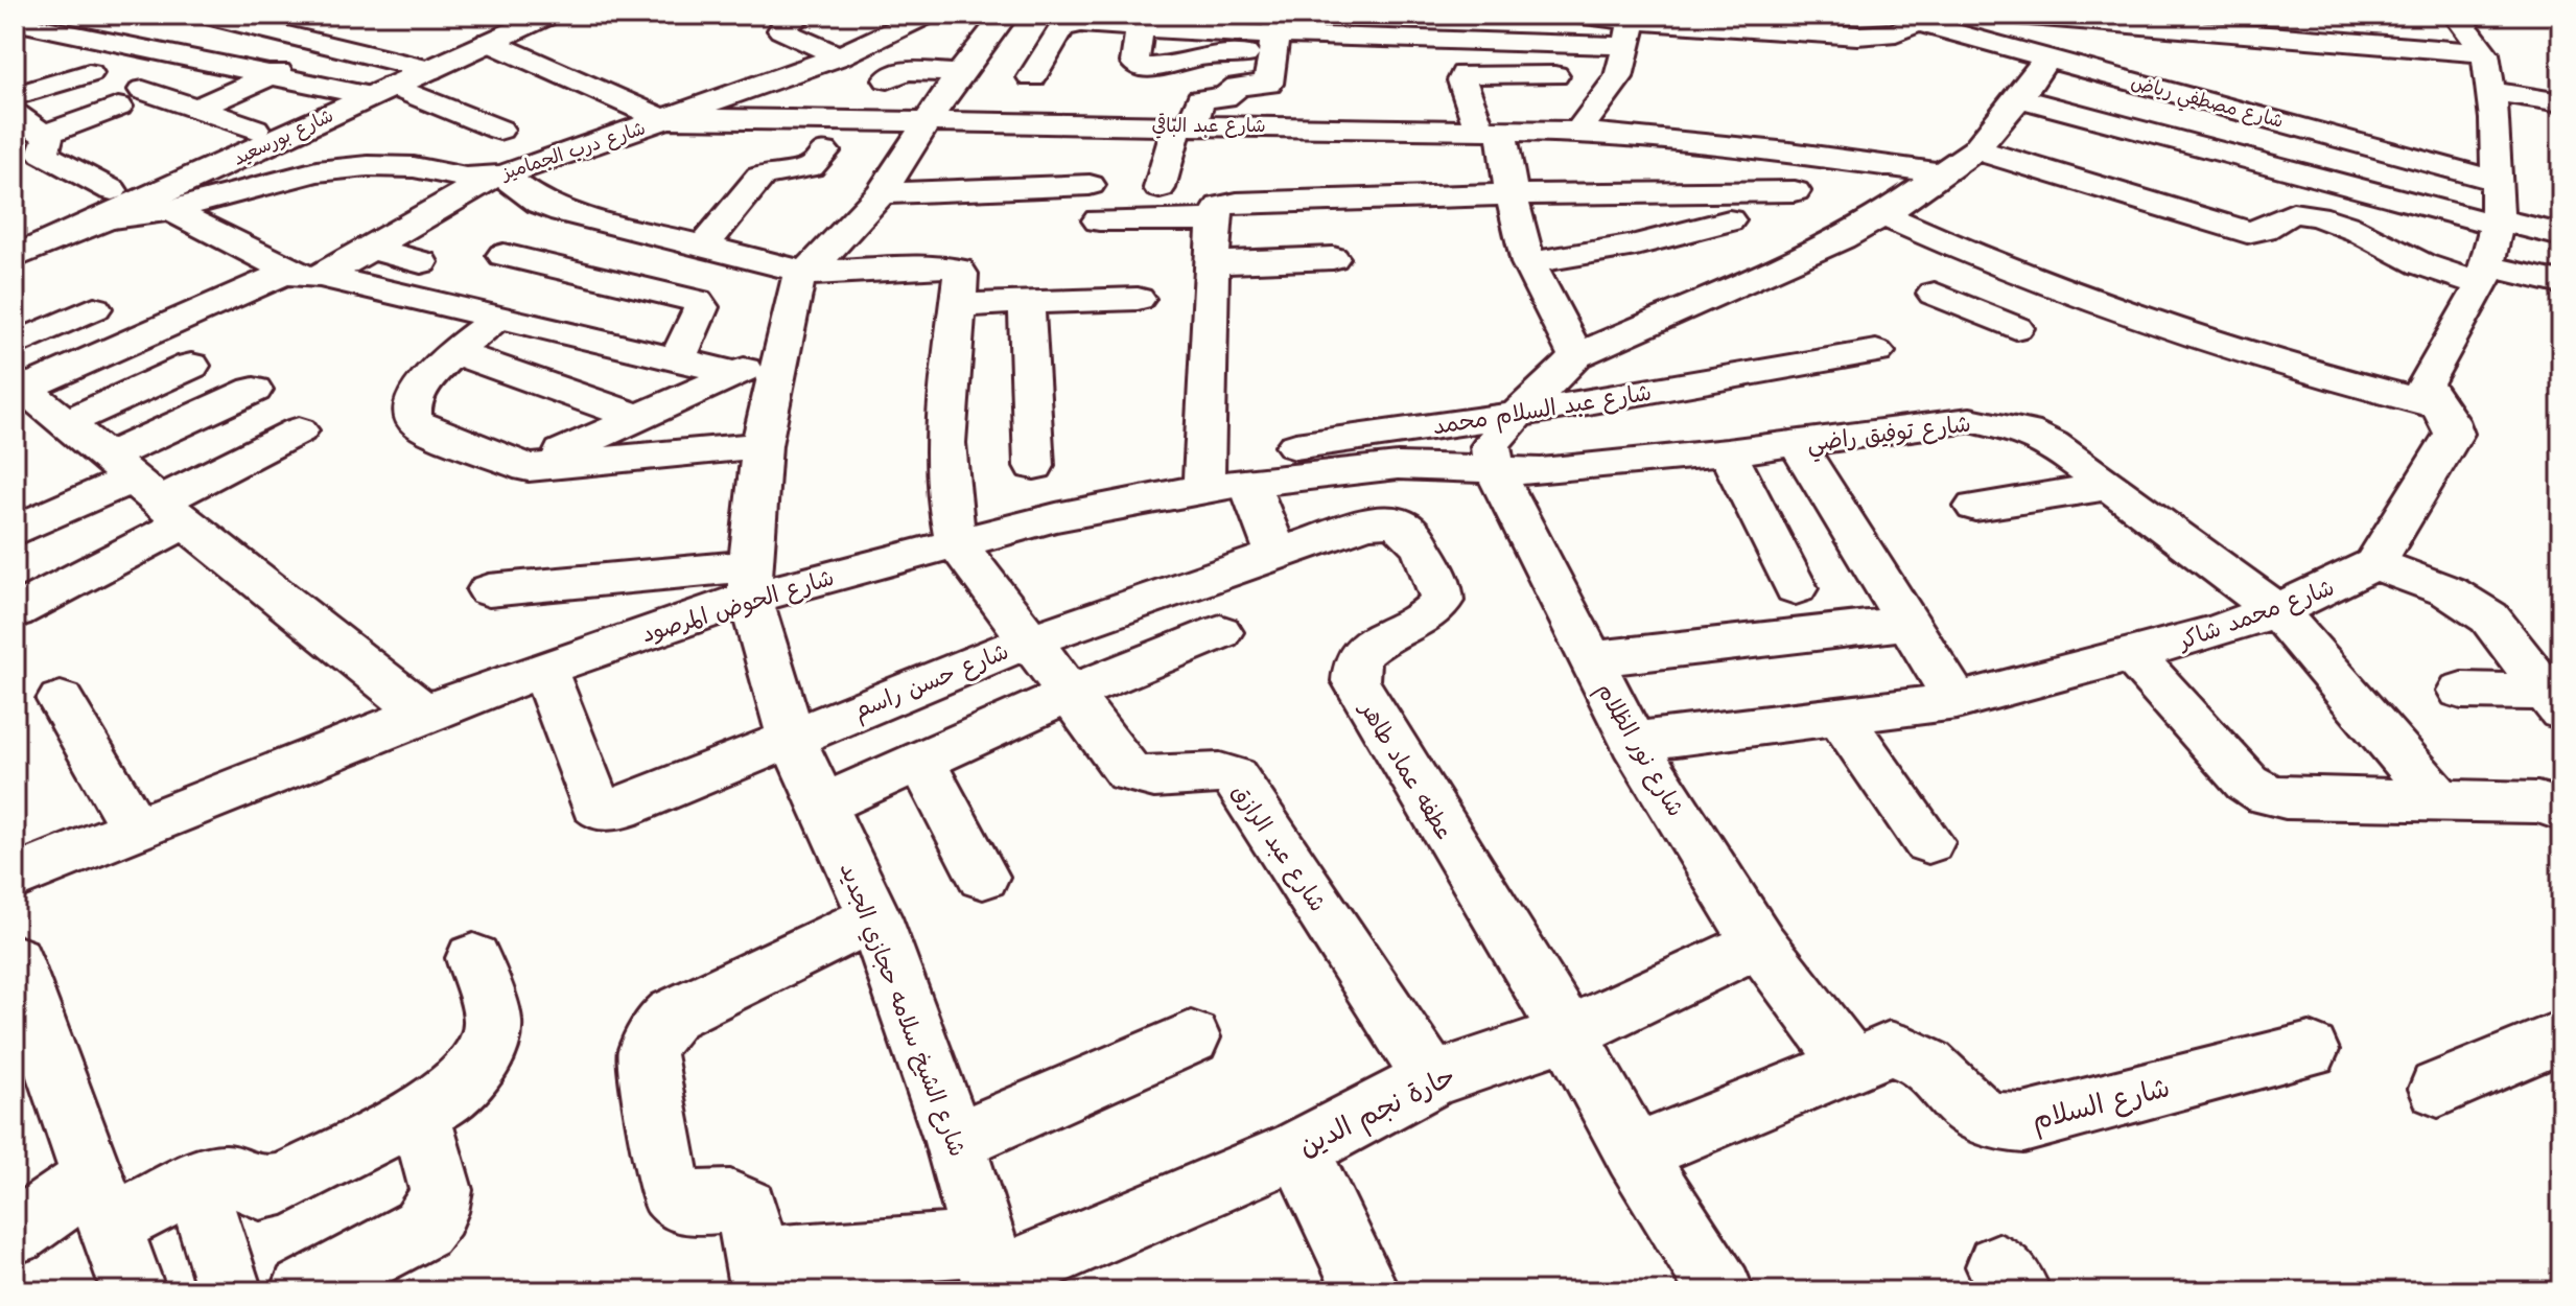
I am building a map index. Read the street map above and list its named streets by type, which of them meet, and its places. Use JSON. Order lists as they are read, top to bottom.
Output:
{
  "streets": {
    "street": [
      "شارع مصطفي رياض",
      "شارع عبد الباقي",
      "شارع بورسعيد",
      "شارع درب الجماميز",
      "شارع عبد السلام محمد",
      "شارع توفيق راضي",
      "شارع الحوض المرصود",
      "شارع محمد شاكر",
      "شارع حسن راسم",
      "شارع نور الظلام",
      "عطفه عماد طاهر",
      "شارع عبد الرازق",
      "شارع الشيخ سلامه حجازي الجديد",
      "شارع السلام",
      "حارة نجم الدين"
    ]
  },
  "crossings": [
    ["شارع عبد الباقي", "شارع بورسعيد"],
    ["شارع عبد الباقي", "شارع درب الجماميز"],
    ["شارع عبد الباقي", "شارع الشيخ سلامه حجازي الجديد"],
    ["شارع بورسعيد", "شارع درب الجماميز"],
    ["شارع عبد السلام محمد", "شارع الحوض المرصود"],
    ["شارع توفيق راضي", "شارع الحوض المرصود"],
    ["شارع توفيق راضي", "شارع محمد شاكر"],
    ["شارع توفيق راضي", "شارع نور الظلام"],
    ["شارع الحوض المرصود", "شارع حسن راسم"],
    ["شارع الحوض المرصود", "شارع نور الظلام"],
    ["شارع الحوض المرصود", "شارع عبد الرازق"],
    ["شارع الحوض المرصود", "شارع الشيخ سلامه حجازي الجديد"],
    ["شارع محمد شاكر", "شارع نور الظلام"],
    ["شارع حسن راسم", "عطفه عماد طاهر"],
    ["شارع حسن راسم", "شارع عبد الرازق"],
    ["شارع حسن راسم", "شارع الشيخ سلامه حجازي الجديد"],
    ["شارع نور الظلام", "شارع السلام"],
    ["شارع نور الظلام", "حارة نجم الدين"],
    ["عطفه عماد طاهر", "حارة نجم الدين"],
    ["شارع عبد الرازق", "حارة نجم الدين"],
    ["شارع الشيخ سلامه حجازي الجديد", "حارة نجم الدين"]
  ]
}
